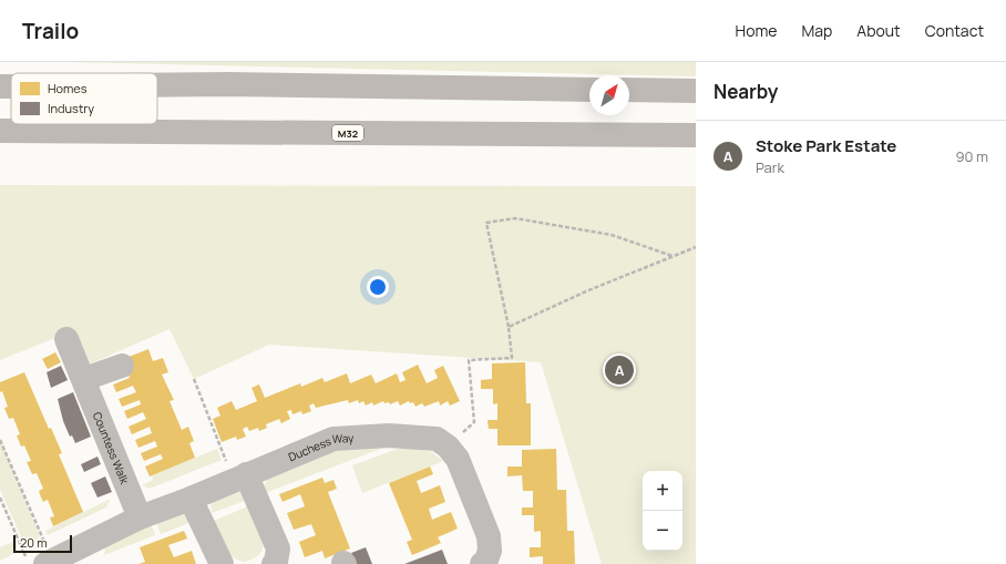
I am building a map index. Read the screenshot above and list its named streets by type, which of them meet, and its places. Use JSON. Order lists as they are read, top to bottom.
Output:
{
  "streets": {
    "highway": ["M32"],
    "street": ["Countess Walk", "Duchess Way"]
  },
  "crossings": [
    ["Countess Walk", "Duchess Way"]
  ],
  "legend": ["Homes", "Industry"],
  "scale_bar": "20 m",
  "north": "top right",
  "page": {
    "header": "Trailo",
    "nav": [
      "Home",
      "Map",
      "About",
      "Contact"
    ],
    "heading": "Nearby",
    "list": [
      {
        "mark": "A",
        "name": "Stoke Park Estate",
        "note": "Park",
        "value": "90 m"
      }
    ],
    "pins": "A",
    "map_buttons": ["+", "−"],
    "scale": "20 m"
  }
}
